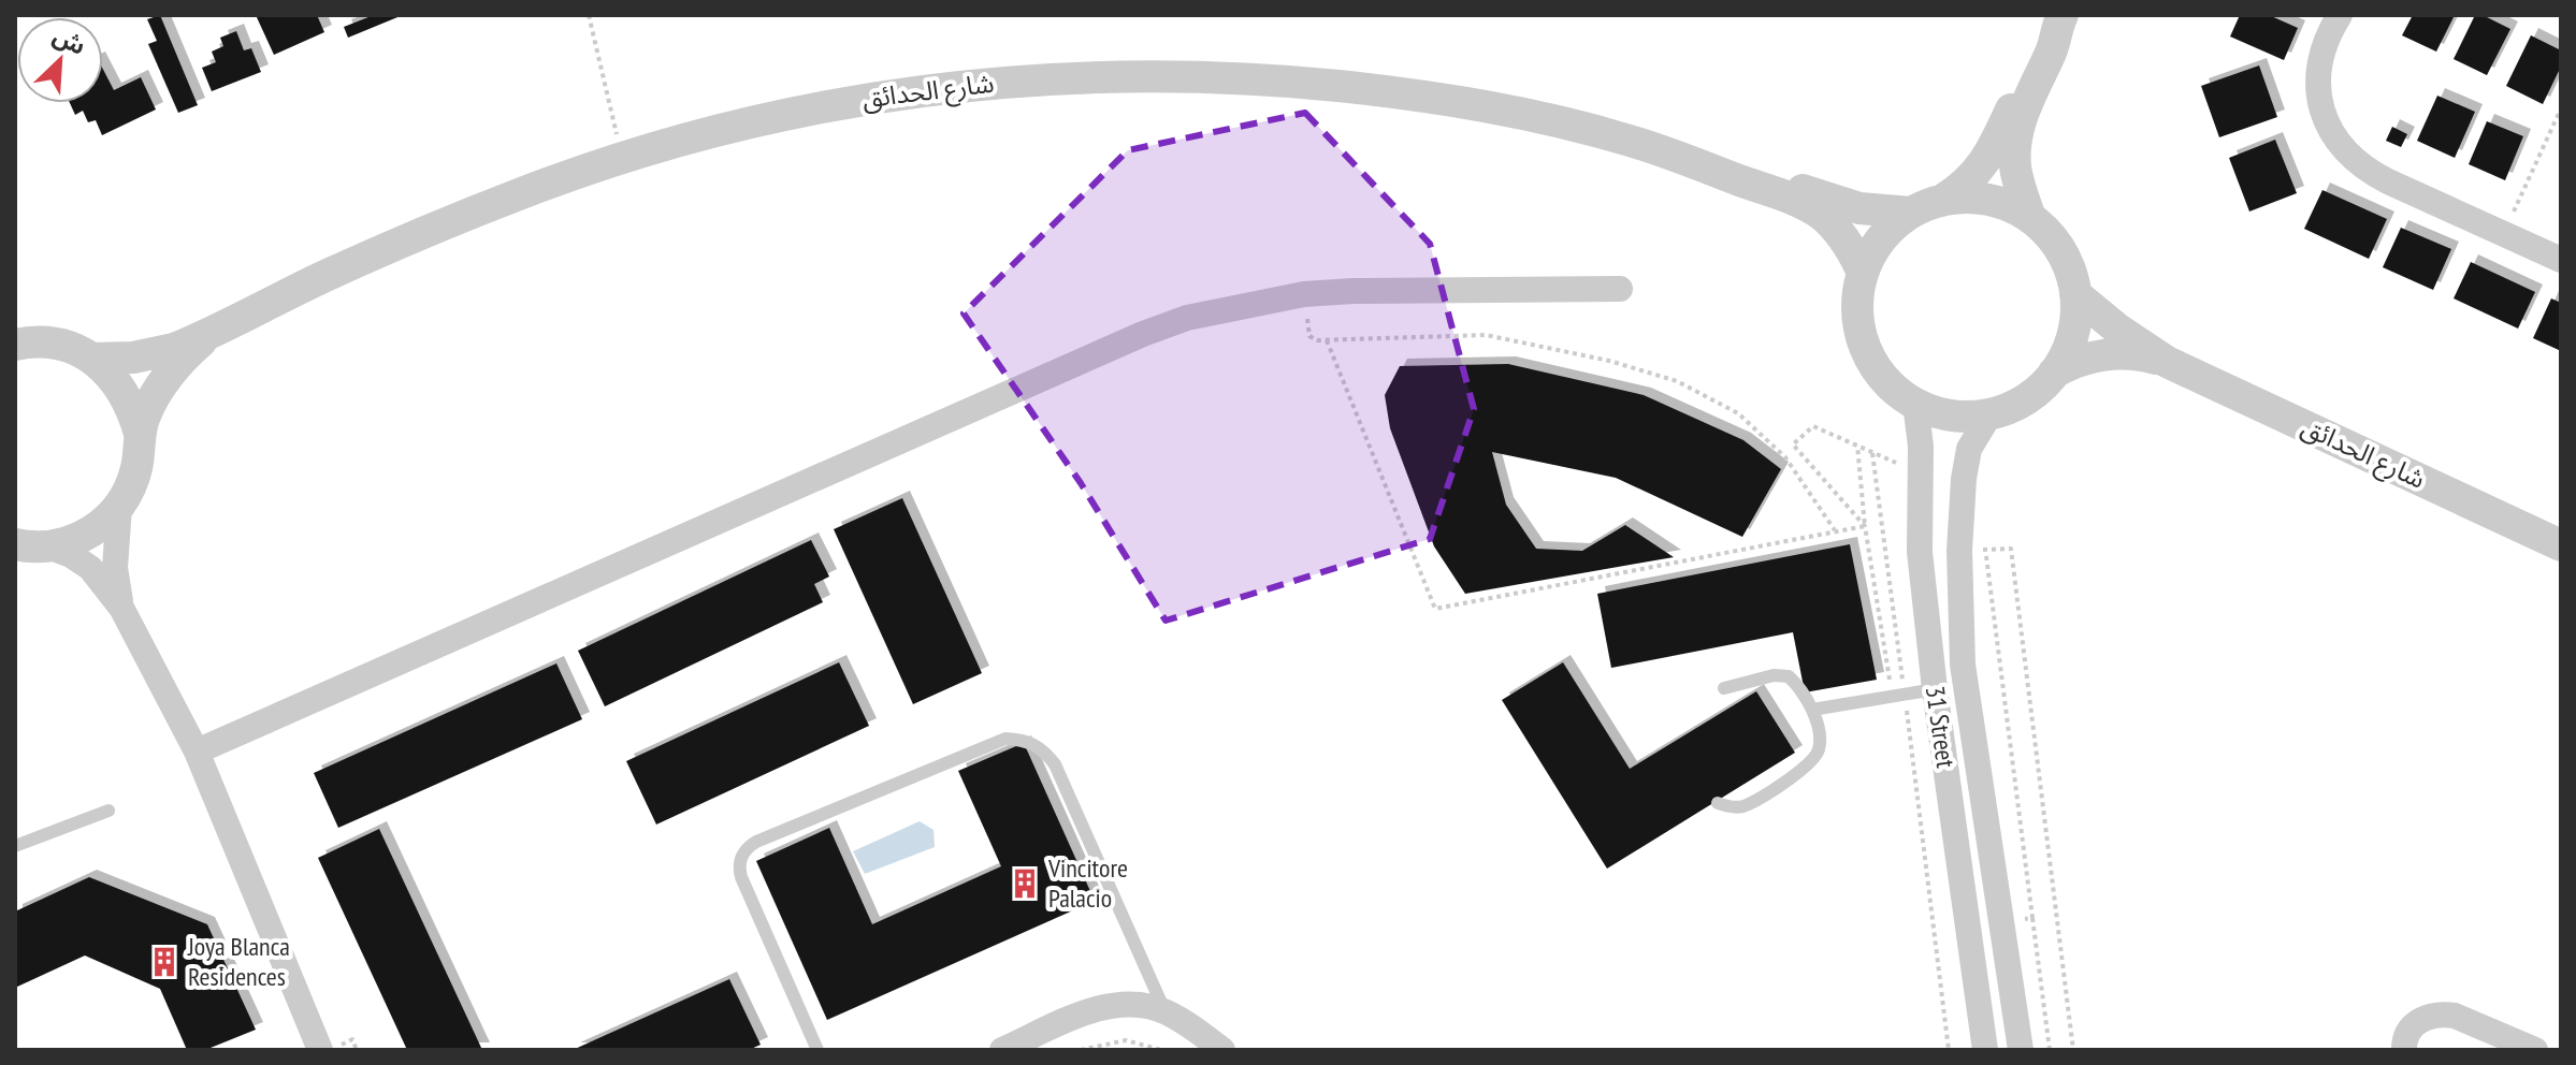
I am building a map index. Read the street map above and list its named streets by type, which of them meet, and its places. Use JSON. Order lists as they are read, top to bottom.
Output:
{
  "streets": {
    "street": ["شارع الحدائق", "31 Street"]
  },
  "places": {
    "building": ["Vincitore Palacio", "Joya Blanca Residences"]
  },
  "north": "top right"
}
